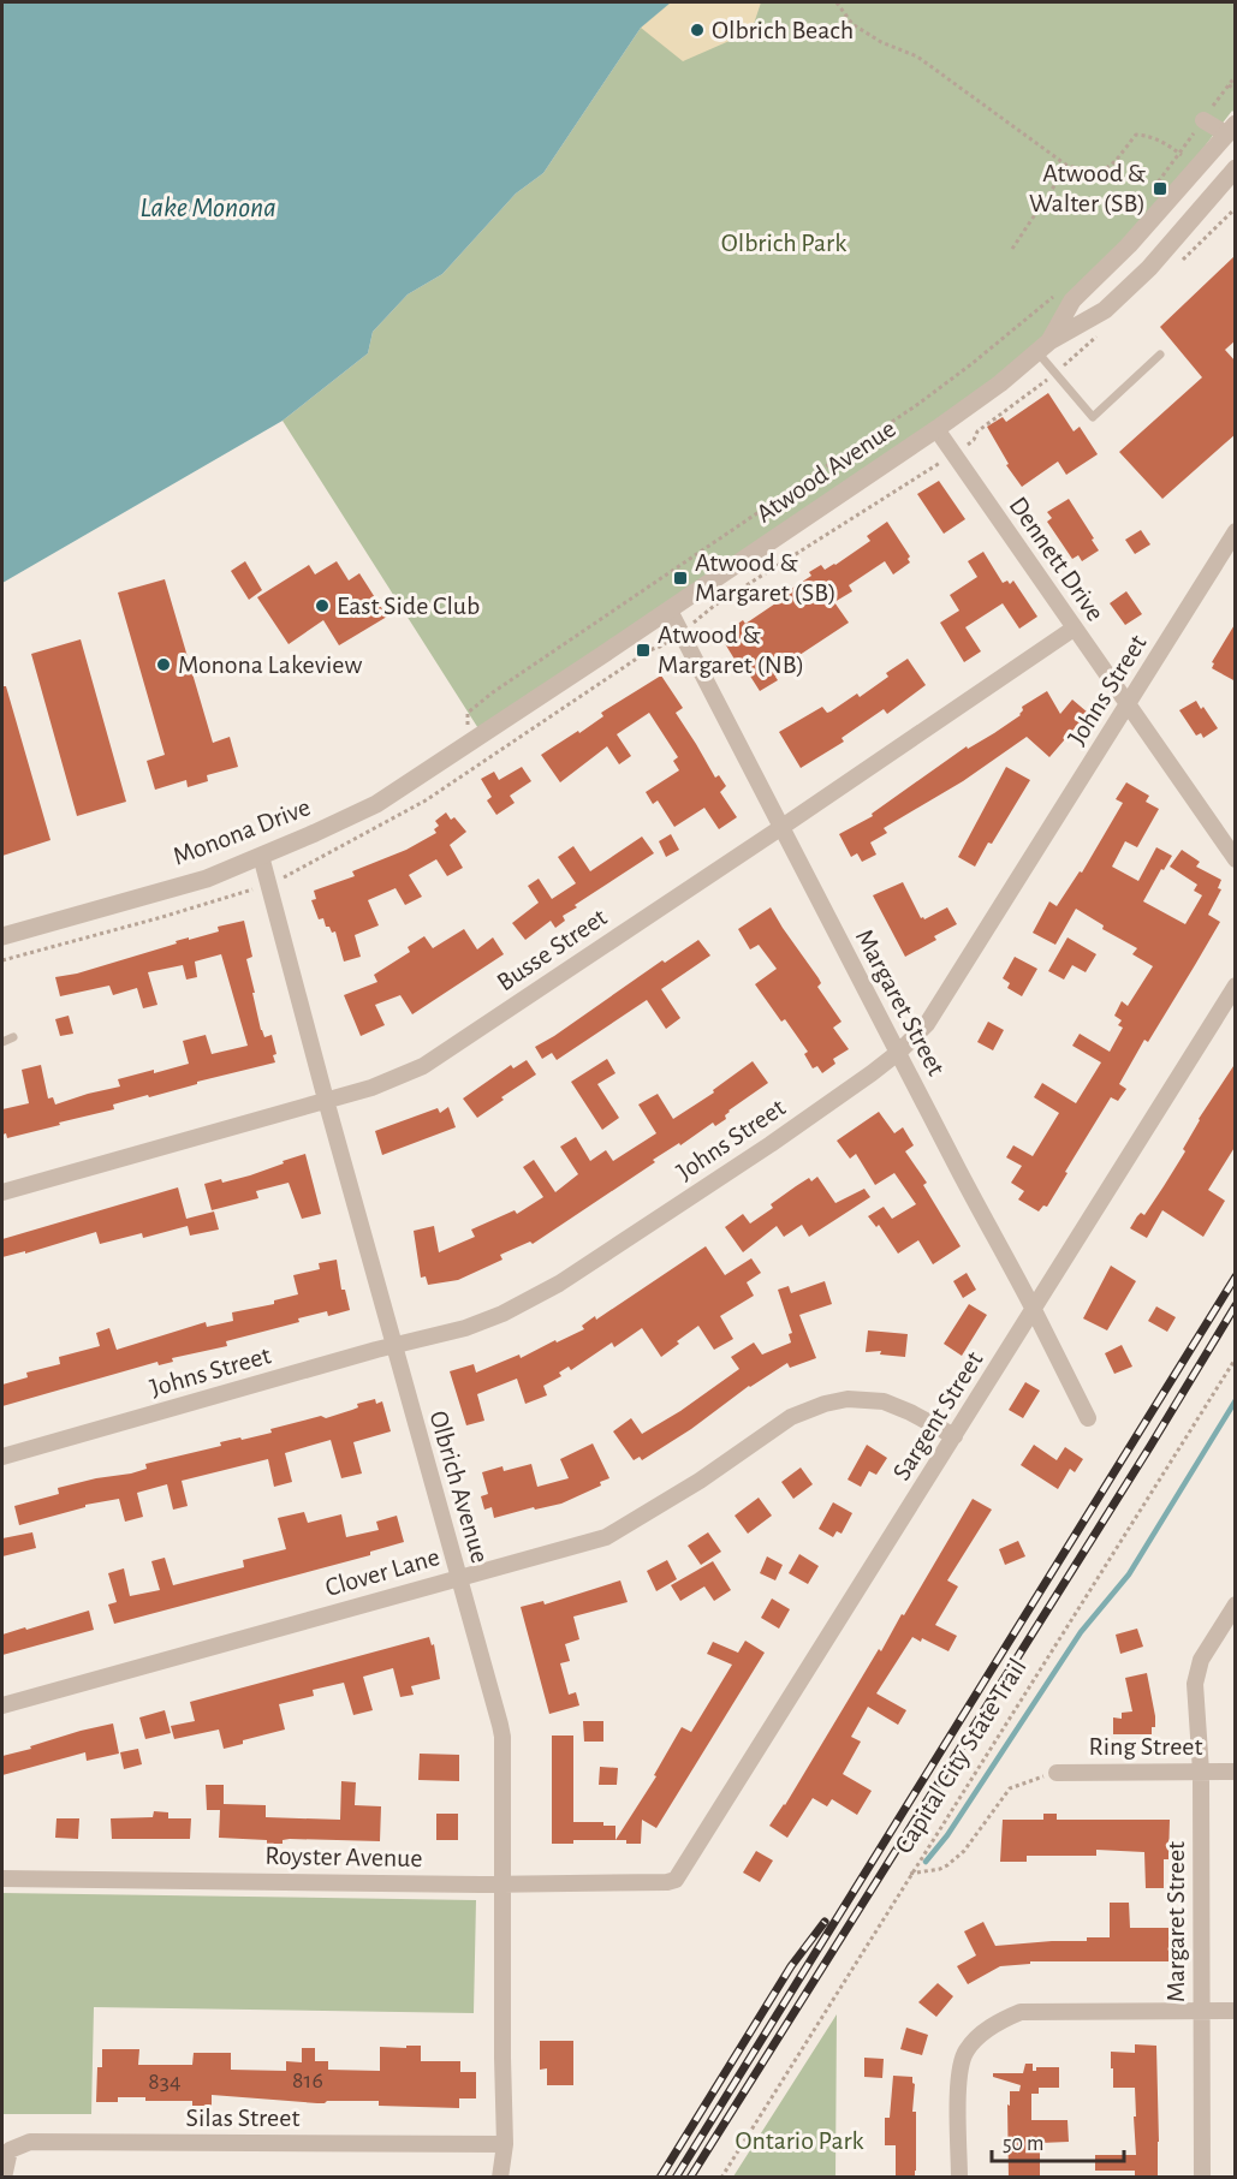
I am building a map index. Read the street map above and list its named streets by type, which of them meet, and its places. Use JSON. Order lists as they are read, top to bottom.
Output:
{
  "streets": {
    "street": [
      "Atwood Avenue",
      "Dennett Drive",
      "Johns Street",
      "Monona Drive",
      "Busse Street",
      "Margaret Street",
      "Sargent Street",
      "Olbrich Avenue",
      "Clover Lane",
      "Ring Street",
      "Royster Avenue",
      "Silas Street"
    ],
    "path": ["Capital City State Trail"]
  },
  "crossings": [
    ["Atwood Avenue", "Dennett Drive"],
    ["Atwood Avenue", "Monona Drive"],
    ["Atwood Avenue", "Margaret Street"],
    ["Dennett Drive", "Johns Street"],
    ["Dennett Drive", "Busse Street"],
    ["Johns Street", "Margaret Street"],
    ["Johns Street", "Olbrich Avenue"],
    ["Monona Drive", "Olbrich Avenue"],
    ["Busse Street", "Margaret Street"],
    ["Busse Street", "Olbrich Avenue"],
    ["Margaret Street", "Sargent Street"],
    ["Margaret Street", "Ring Street"],
    ["Sargent Street", "Clover Lane"],
    ["Sargent Street", "Royster Avenue"],
    ["Olbrich Avenue", "Clover Lane"],
    ["Olbrich Avenue", "Royster Avenue"],
    ["Olbrich Avenue", "Silas Street"]
  ],
  "water": ["Lake Monona"],
  "parks": ["Olbrich Park", "Ontario Park"],
  "places": {
    "other": ["Olbrich Beach", "East Side Club", "Monona Lakeview"],
    "transit": ["Atwood & Walter (SB)", "Atwood & Margaret (SB)", "Atwood & Margaret (NB)"]
  },
  "house_numbers": ["816", "834"],
  "scale_bar": "50 m"
}
